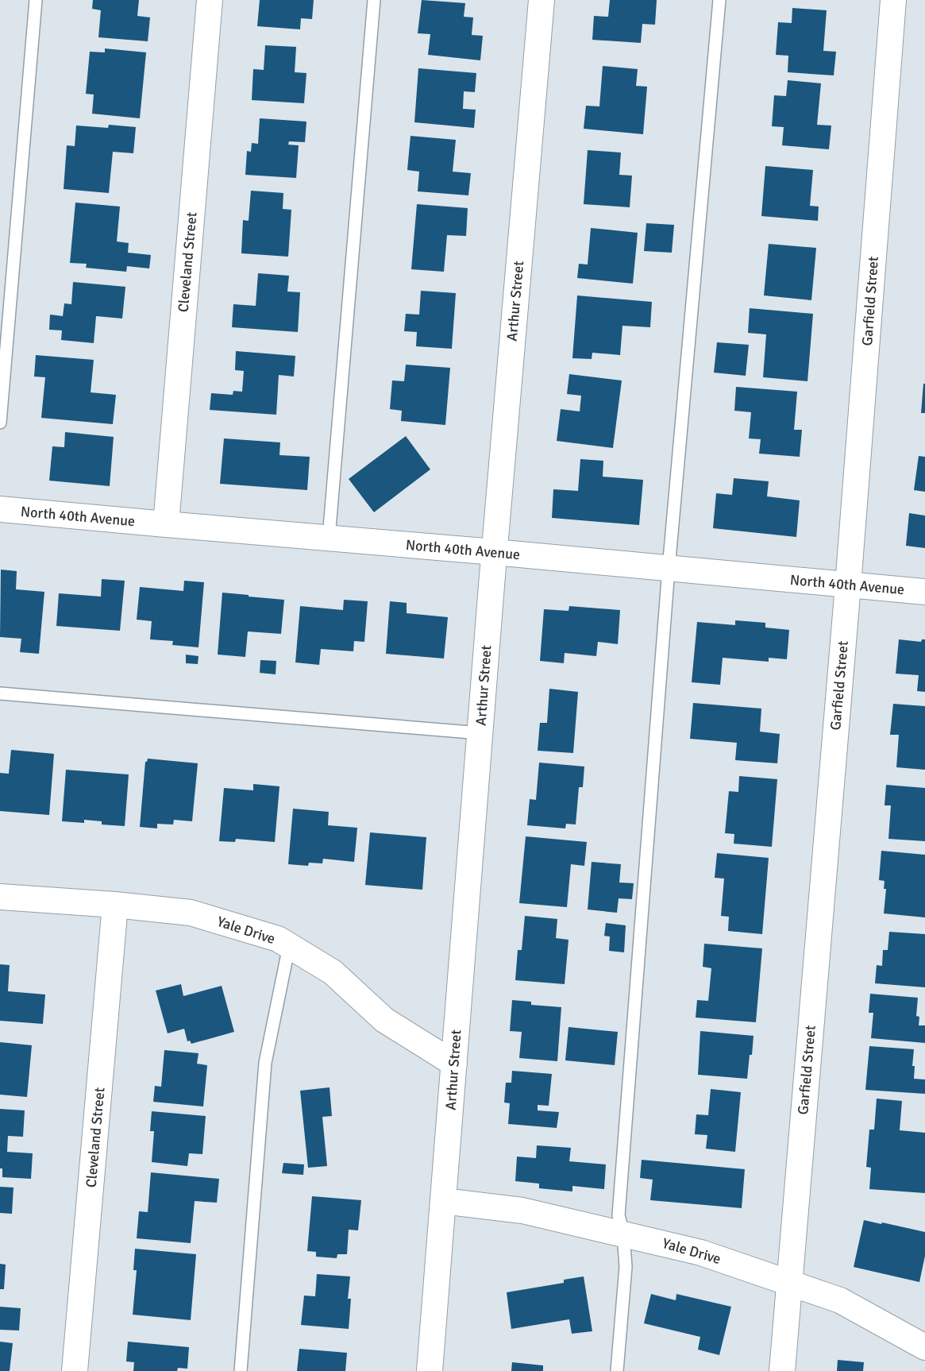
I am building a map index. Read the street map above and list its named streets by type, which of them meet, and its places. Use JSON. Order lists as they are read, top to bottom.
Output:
{
  "streets": {
    "street": [
      "Cleveland Street",
      "Arthur Street",
      "Garfield Street",
      "North 40th Avenue",
      "Yale Drive"
    ]
  },
  "crossings": [
    ["Cleveland Street", "North 40th Avenue"],
    ["Cleveland Street", "Yale Drive"],
    ["Arthur Street", "North 40th Avenue"],
    ["Arthur Street", "Yale Drive"],
    ["Garfield Street", "North 40th Avenue"],
    ["Garfield Street", "Yale Drive"]
  ]
}
